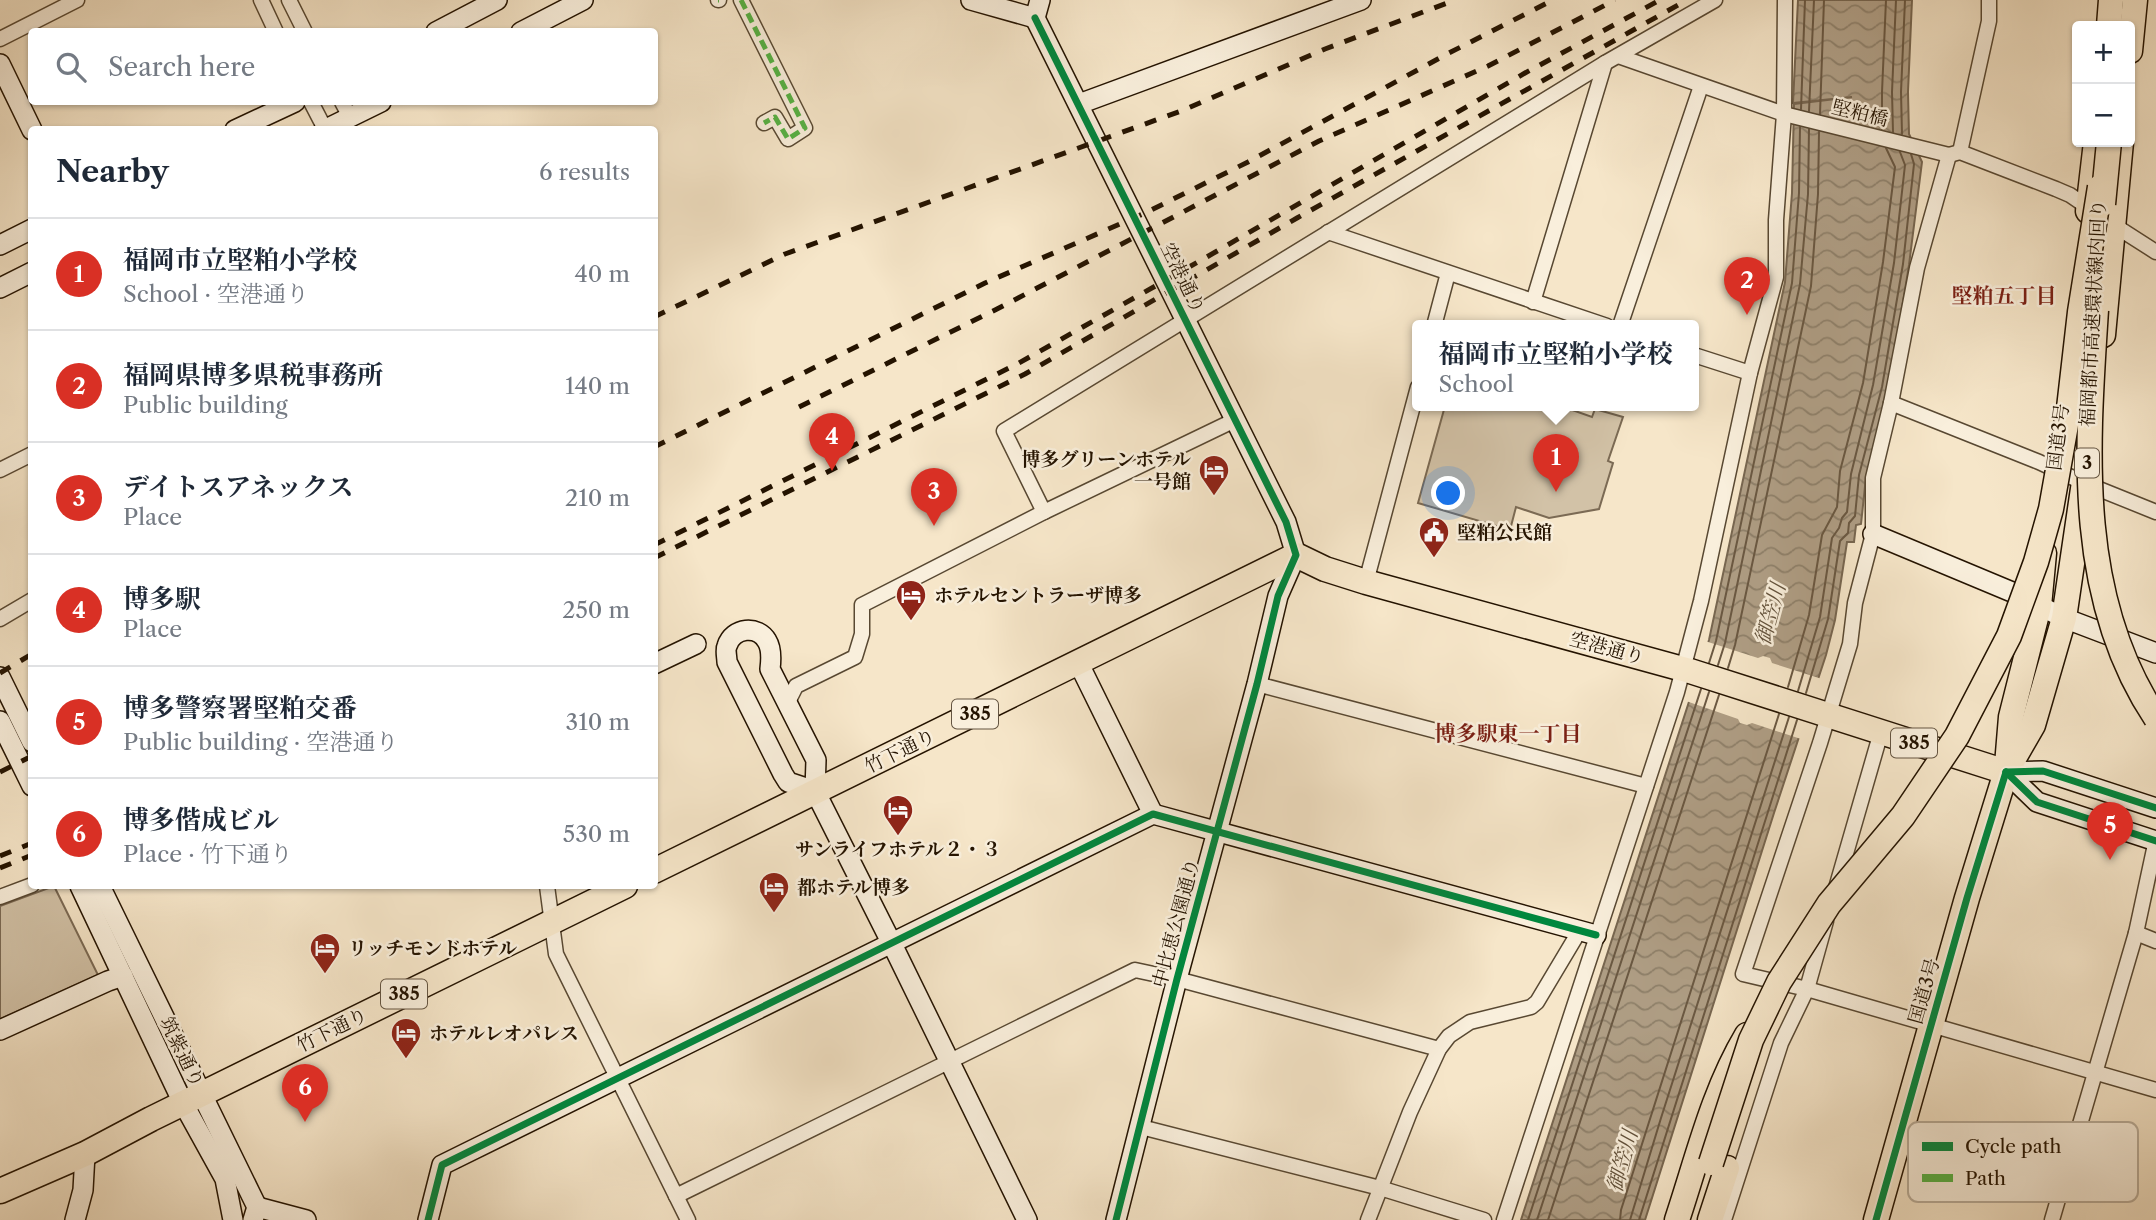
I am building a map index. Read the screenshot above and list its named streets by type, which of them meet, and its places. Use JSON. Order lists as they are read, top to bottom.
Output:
{
  "streets": {
    "highway": [
      "空港通り",
      "国道3号",
      "3",
      "385",
      "竹下通り"
    ],
    "street": ["堅粕橋", "中比恵公園通り", "筑紫通り"]
  },
  "crossings": [
    ["堅粕橋", "国道3号"],
    ["空港通り", "国道3号"],
    ["空港通り", "竹下通り"],
    ["空港通り", "中比恵公園通り"],
    ["竹下通り", "中比恵公園通り"],
    ["竹下通り", "筑紫通り"]
  ],
  "districts": ["堅粕五丁目", "博多駅東一丁目"],
  "water": ["御笠川"],
  "places": {
    "hotel": [
      "博多グリーンホテル 一号館",
      "ホテルセントラーザ博多",
      "サンライフホテル２・３",
      "都ホテル博多",
      "リッチモンドホテル",
      "ホテルレオパレス"
    ],
    "public building": ["堅粕公民館"]
  },
  "legend": ["Cycle path", "Path"],
  "page": {
    "map_buttons": ["+", "−"],
    "search": "Search here",
    "heading": ["Nearby", "6 results"],
    "list": [
      {
        "mark": "1",
        "name": "福岡市立堅粕小学校",
        "note": "School · 空港通り",
        "value": "40 m"
      },
      {
        "mark": "2",
        "name": "福岡県博多県税事務所",
        "note": "Public building",
        "value": "140 m"
      },
      {
        "mark": "3",
        "name": "デイトスアネックス",
        "note": "Place",
        "value": "210 m"
      },
      {
        "mark": "4",
        "name": "博多駅",
        "note": "Place",
        "value": "250 m"
      },
      {
        "mark": "5",
        "name": "博多警察署堅粕交番",
        "note": "Public building · 空港通り",
        "value": "310 m"
      },
      {
        "mark": "6",
        "name": "博多偕成ビル",
        "note": "Place · 竹下通り",
        "value": "530 m"
      }
    ],
    "pins": [
      "2",
      "4",
      "1",
      "3",
      "5",
      "6"
    ],
    "popup": ["福岡市立堅粕小学校", "School"]
  }
}
